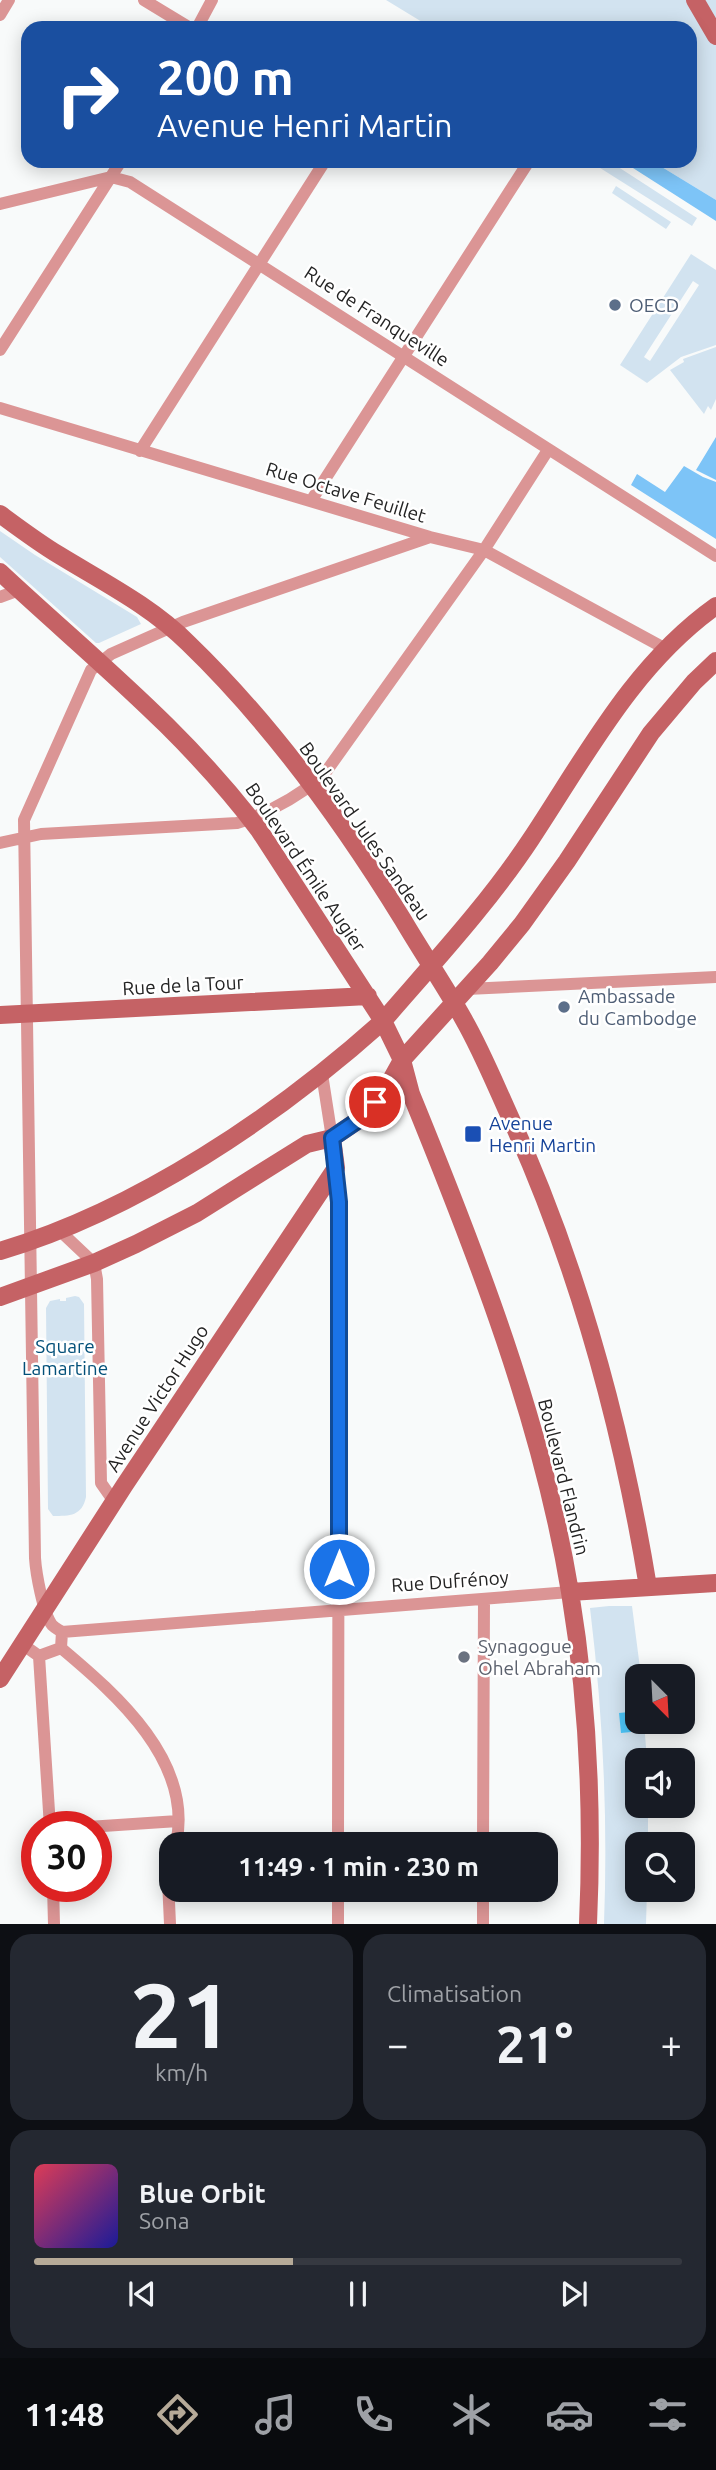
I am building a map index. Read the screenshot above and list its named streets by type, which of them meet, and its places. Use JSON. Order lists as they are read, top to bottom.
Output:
{
  "streets": {
    "street": [
      "Rue de Franqueville",
      "Rue Octave Feuillet",
      "Boulevard Jules Sandeau",
      "Boulevard Émile Augier",
      "Rue de la Tour",
      "Avenue Victor Hugo",
      "Boulevard Flandrin",
      "Rue Dufrénoy"
    ]
  },
  "crossings": [
    ["Boulevard Émile Augier", "Rue de la Tour"],
    ["Boulevard Émile Augier", "Boulevard Flandrin"],
    ["Boulevard Flandrin", "Rue Dufrénoy"]
  ],
  "parks": ["Square Lamartine"],
  "places": {
    "other": ["OECD", "Ambassade du Cambodge", "Synagogue Ohel Abraham"],
    "transit": ["Avenue Henri Martin"]
  },
  "north": "bottom right",
  "page": {
    "turn": ["200 m", "Avenue Henri Martin"],
    "limit": "30",
    "trip": "11:49 · 1 min · 230 m",
    "tile": [
      ["21", "km/h"],
      "Climatisation"
    ],
    "heat": ["−", "21°", "+"],
    "song": ["Blue Orbit", "Sona"],
    "tabs": "11:48"
  }
}
